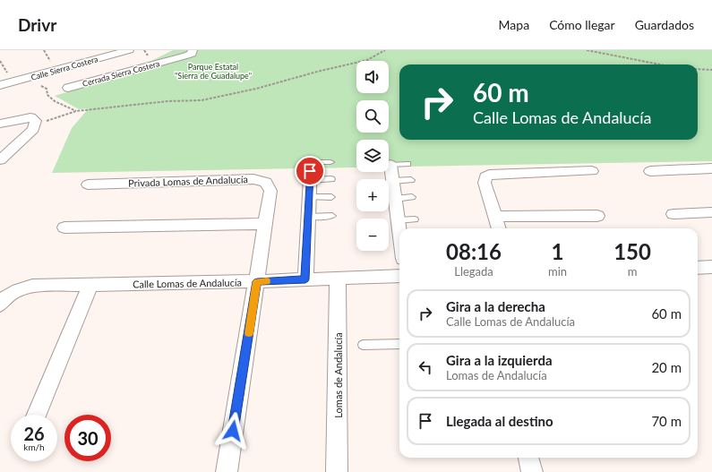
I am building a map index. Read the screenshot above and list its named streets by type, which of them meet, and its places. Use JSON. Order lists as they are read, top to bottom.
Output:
{
  "streets": {
    "street": [
      "Calle Sierra Costera",
      "Cerrada Sierra Costera",
      "Privada Lomas de Andalucía",
      "Calle Lomas de Andalucía",
      "Lomas de Andalucía"
    ]
  },
  "crossings": [
    ["Privada Lomas de Andalucía", "Calle Lomas de Andalucía"],
    ["Calle Lomas de Andalucía", "Lomas de Andalucía"]
  ],
  "parks": ["Parque Estatal \"Sierra de Guadalupe\""],
  "page": {
    "header": "Drivr",
    "nav": ["Mapa", "Cómo llegar", "Guardados"],
    "map_buttons": ["+", "−"],
    "turn": ["60 m", "Calle Lomas de Andalucía"],
    "eta": [
      "08:16",
      "Llegada",
      "1",
      "min",
      "150",
      "m"
    ],
    "list": [
      {
        "name": "Gira a la derecha",
        "note": "Calle Lomas de Andalucía",
        "value": "60 m"
      },
      {
        "name": "Gira a la izquierda",
        "note": "Lomas de Andalucía",
        "value": "20 m"
      },
      {
        "name": "Llegada al destino",
        "value": "70 m"
      }
    ],
    "speed": "26 km/h",
    "limit": "30"
  }
}
